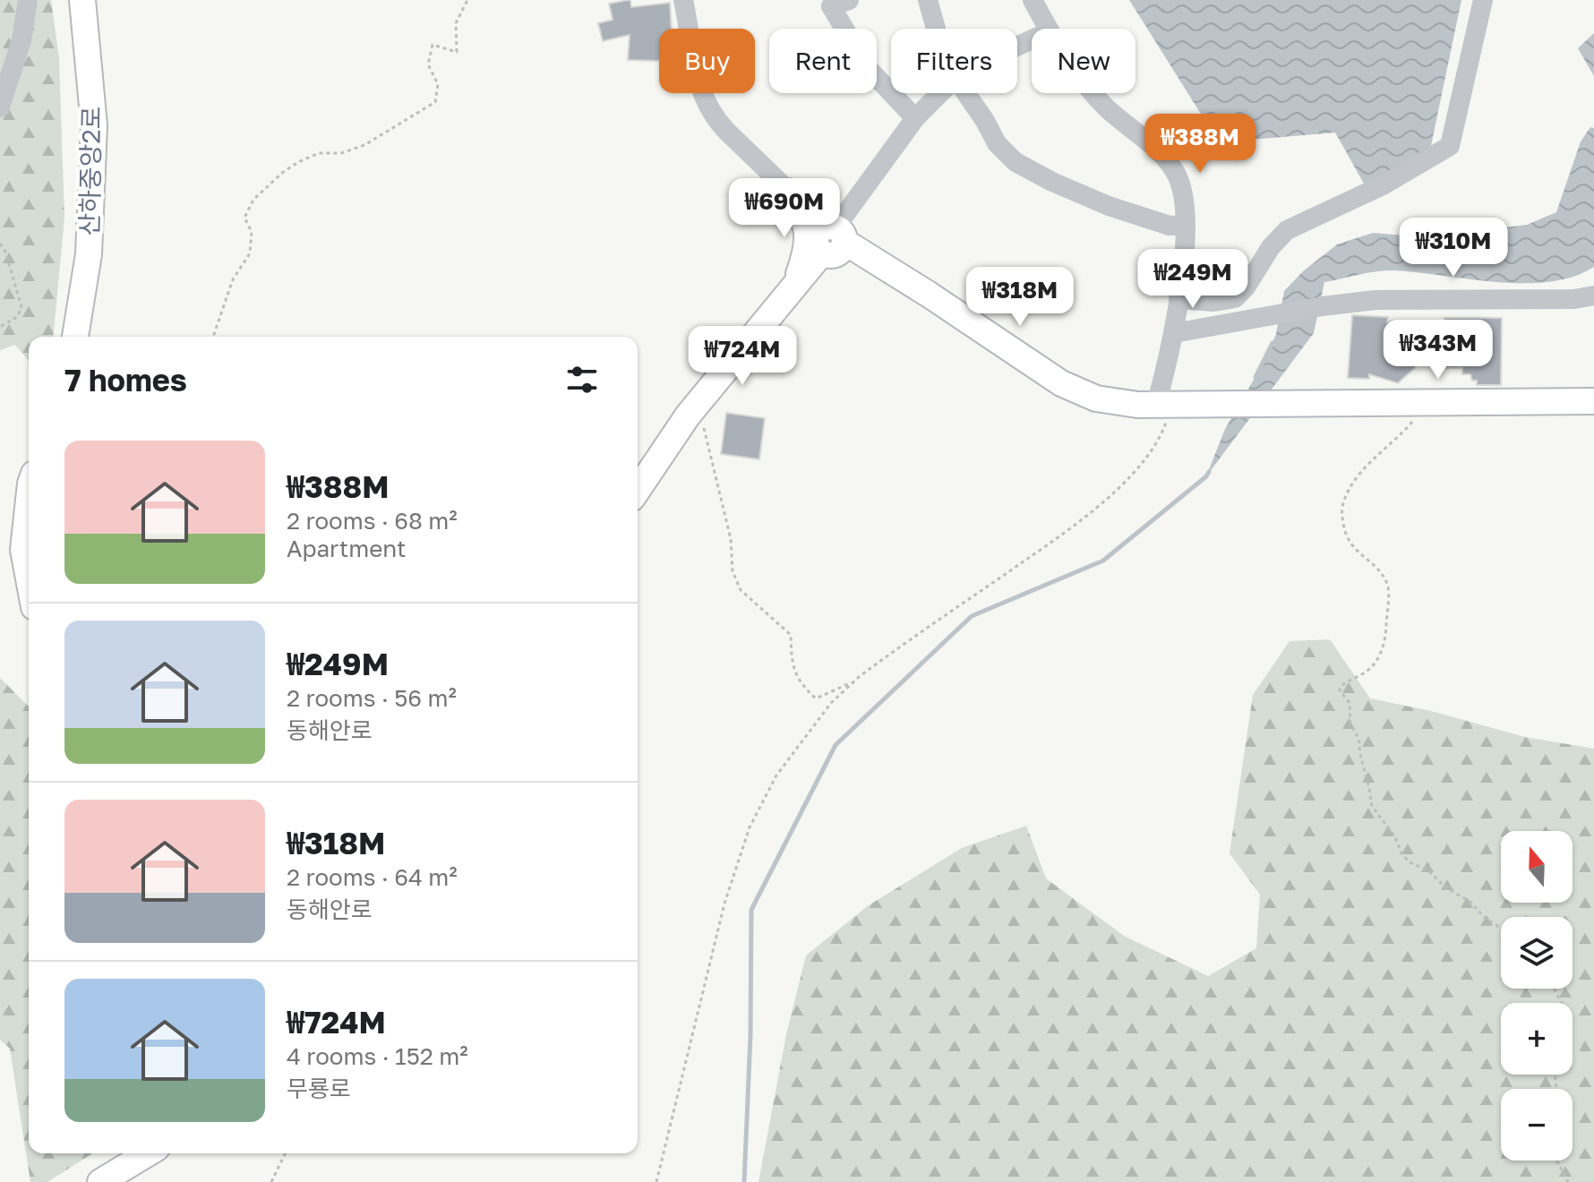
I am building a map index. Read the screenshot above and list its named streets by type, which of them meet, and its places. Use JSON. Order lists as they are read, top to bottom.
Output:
{
  "streets": {
    "main road": ["산하중앙2로"]
  },
  "north": "top",
  "page": {
    "chip": [
      "Buy",
      "Rent",
      "Filters",
      "New"
    ],
    "price": [
      "₩388M",
      "₩690M",
      "₩310M",
      "₩249M",
      "₩318M",
      "₩343M",
      "₩724M"
    ],
    "heading": "7 homes",
    "list": [
      {
        "name": "₩388M",
        "note": "2 rooms · 68 m² · Apartment"
      },
      {
        "name": "₩249M",
        "note": "2 rooms · 56 m² · 동해안로"
      },
      {
        "name": "₩318M",
        "note": "2 rooms · 64 m² · 동해안로"
      },
      {
        "name": "₩724M",
        "note": "4 rooms · 152 m² · 무룡로"
      }
    ],
    "map_buttons": ["+", "−"]
  }
}
